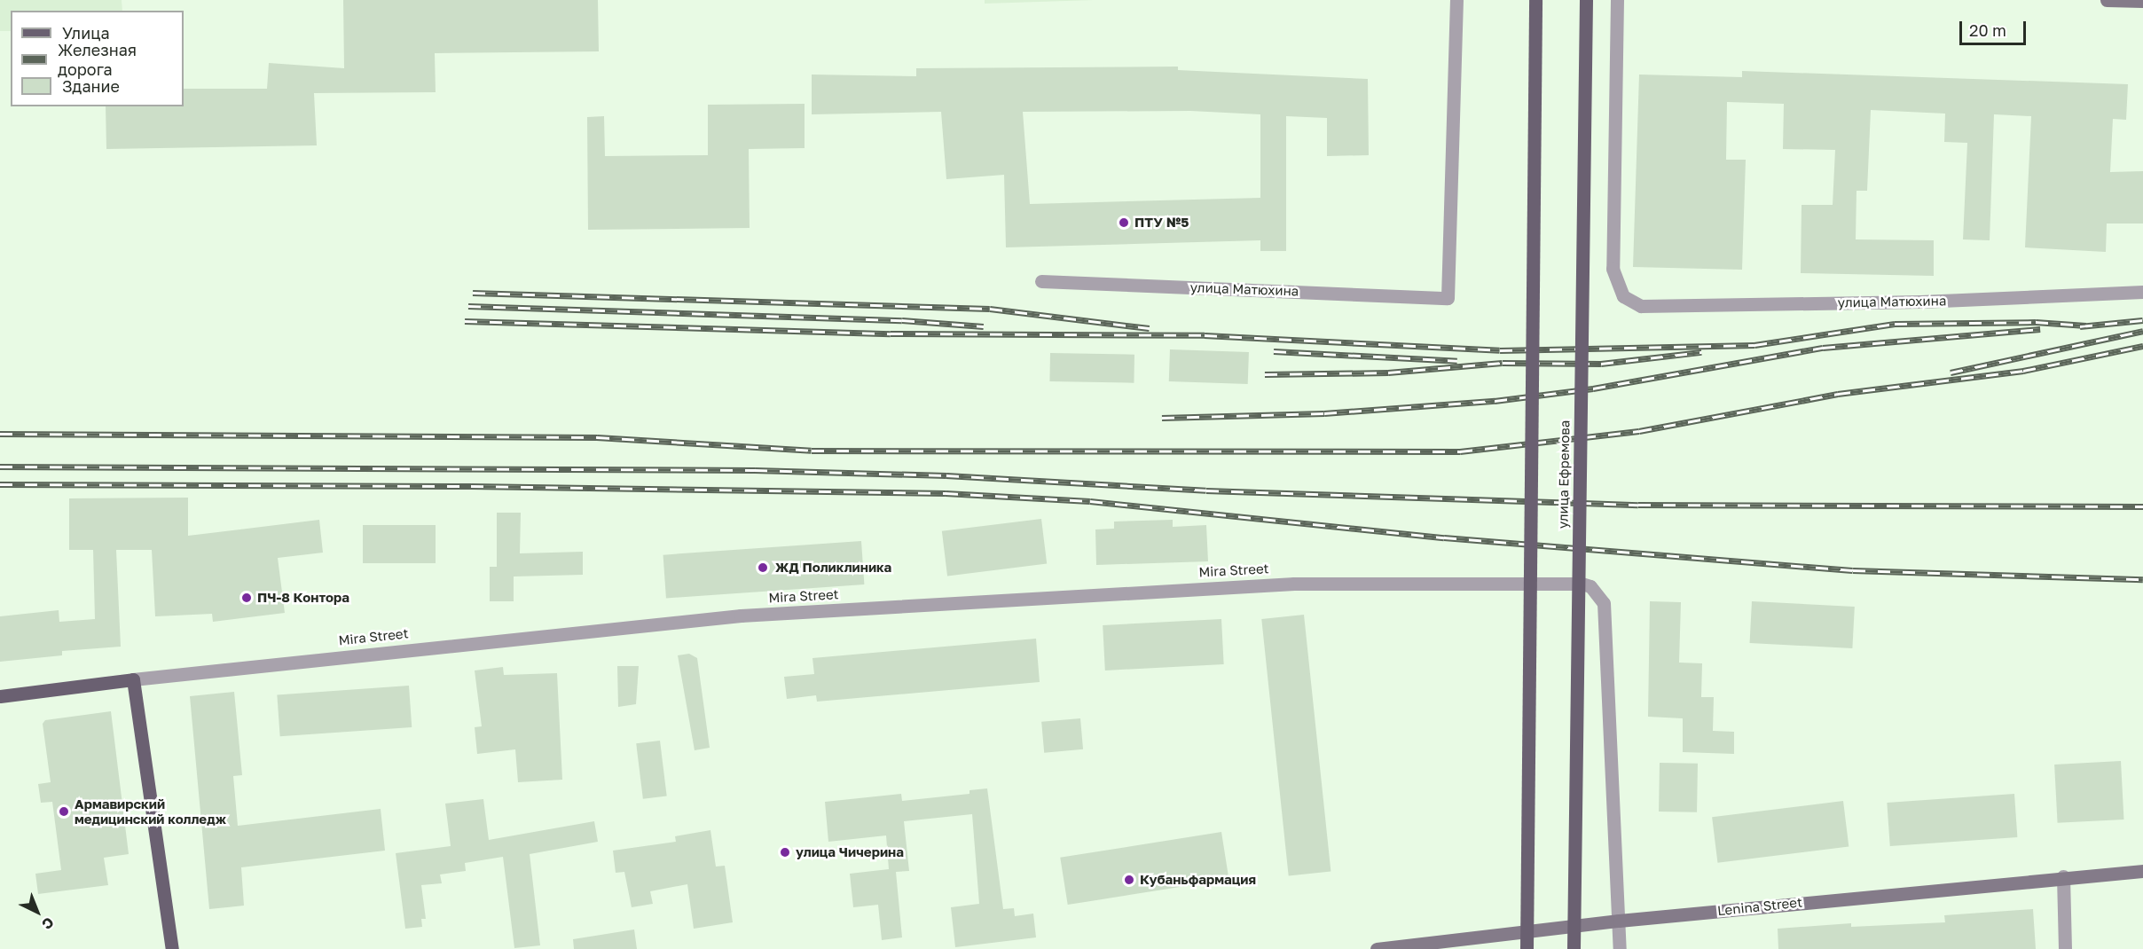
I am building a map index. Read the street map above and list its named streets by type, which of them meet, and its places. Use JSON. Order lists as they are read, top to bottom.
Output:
{
  "streets": {
    "main road": ["улица Ефремова", "Mira Street"],
    "street": ["улица Матюхина", "Lenina Street"]
  },
  "crossings": [
    ["Mira Street", "Lenina Street"]
  ],
  "places": [
    "ПТУ №5",
    "ЖД Поликлиника",
    "ПЧ-8 Контора",
    "Армавирский медицинский колледж",
    "улица Чичерина",
    "Кубаньфармация"
  ],
  "legend": ["Улица", "Железная дорога", "Здание"],
  "scale_bar": "20 m",
  "north": "bottom right"
}
